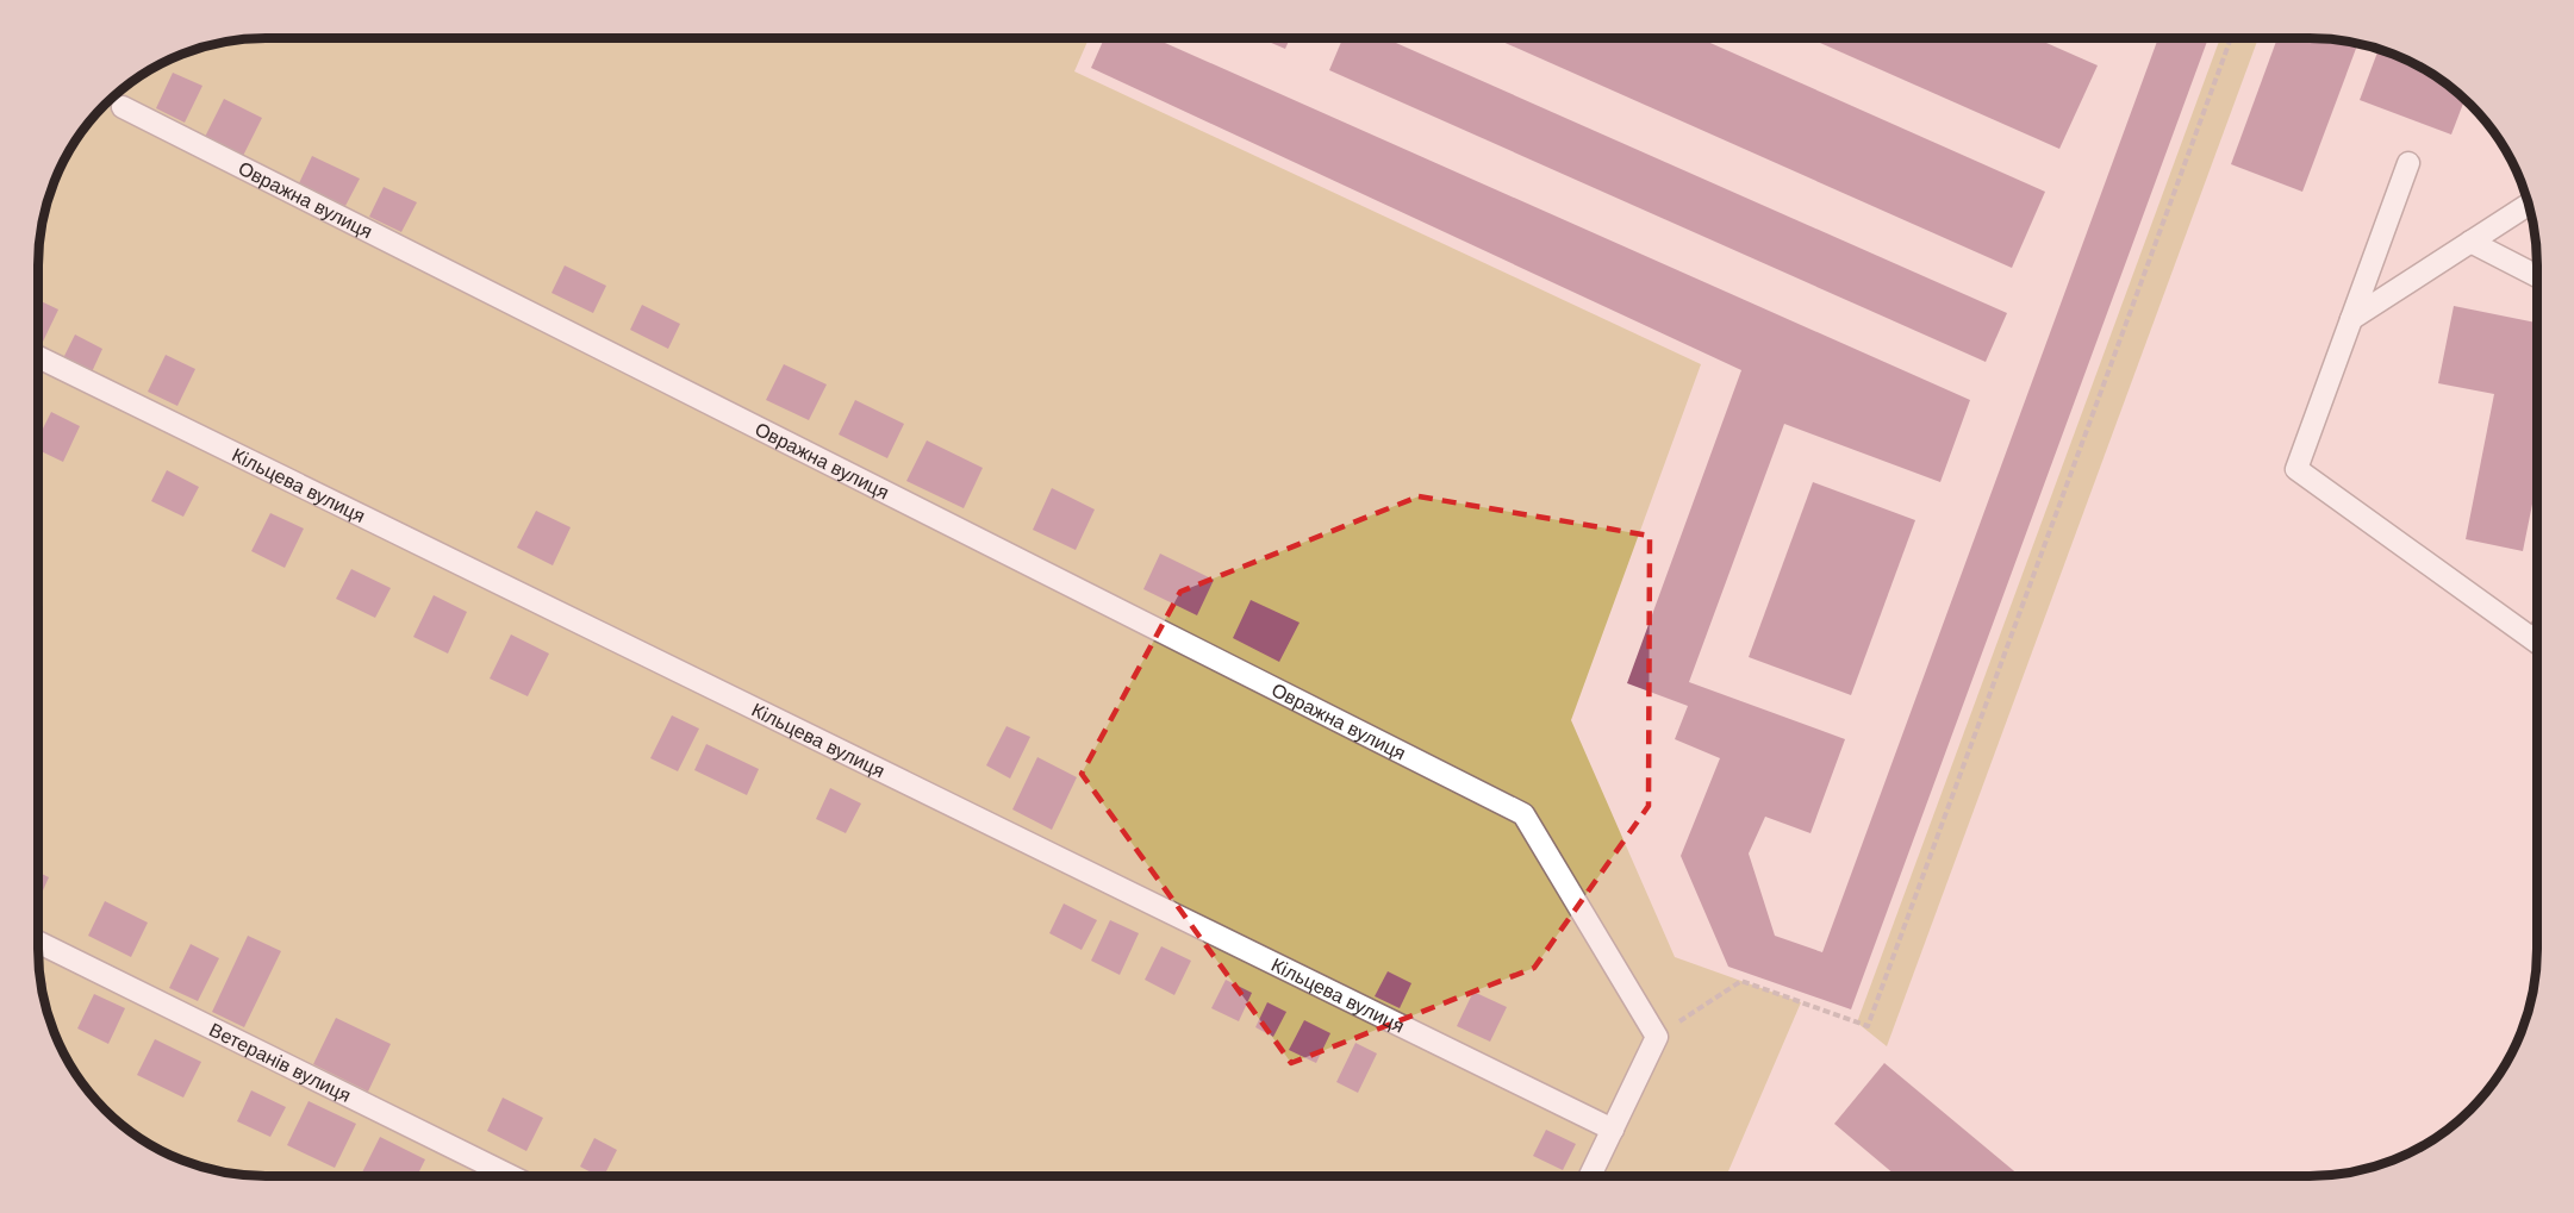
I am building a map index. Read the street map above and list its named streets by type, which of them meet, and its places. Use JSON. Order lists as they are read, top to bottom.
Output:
{
  "streets": {
    "lane": ["Овражна вулиця", "Кільцева вулиця", "Ветеранів вулиця"]
  }
}
